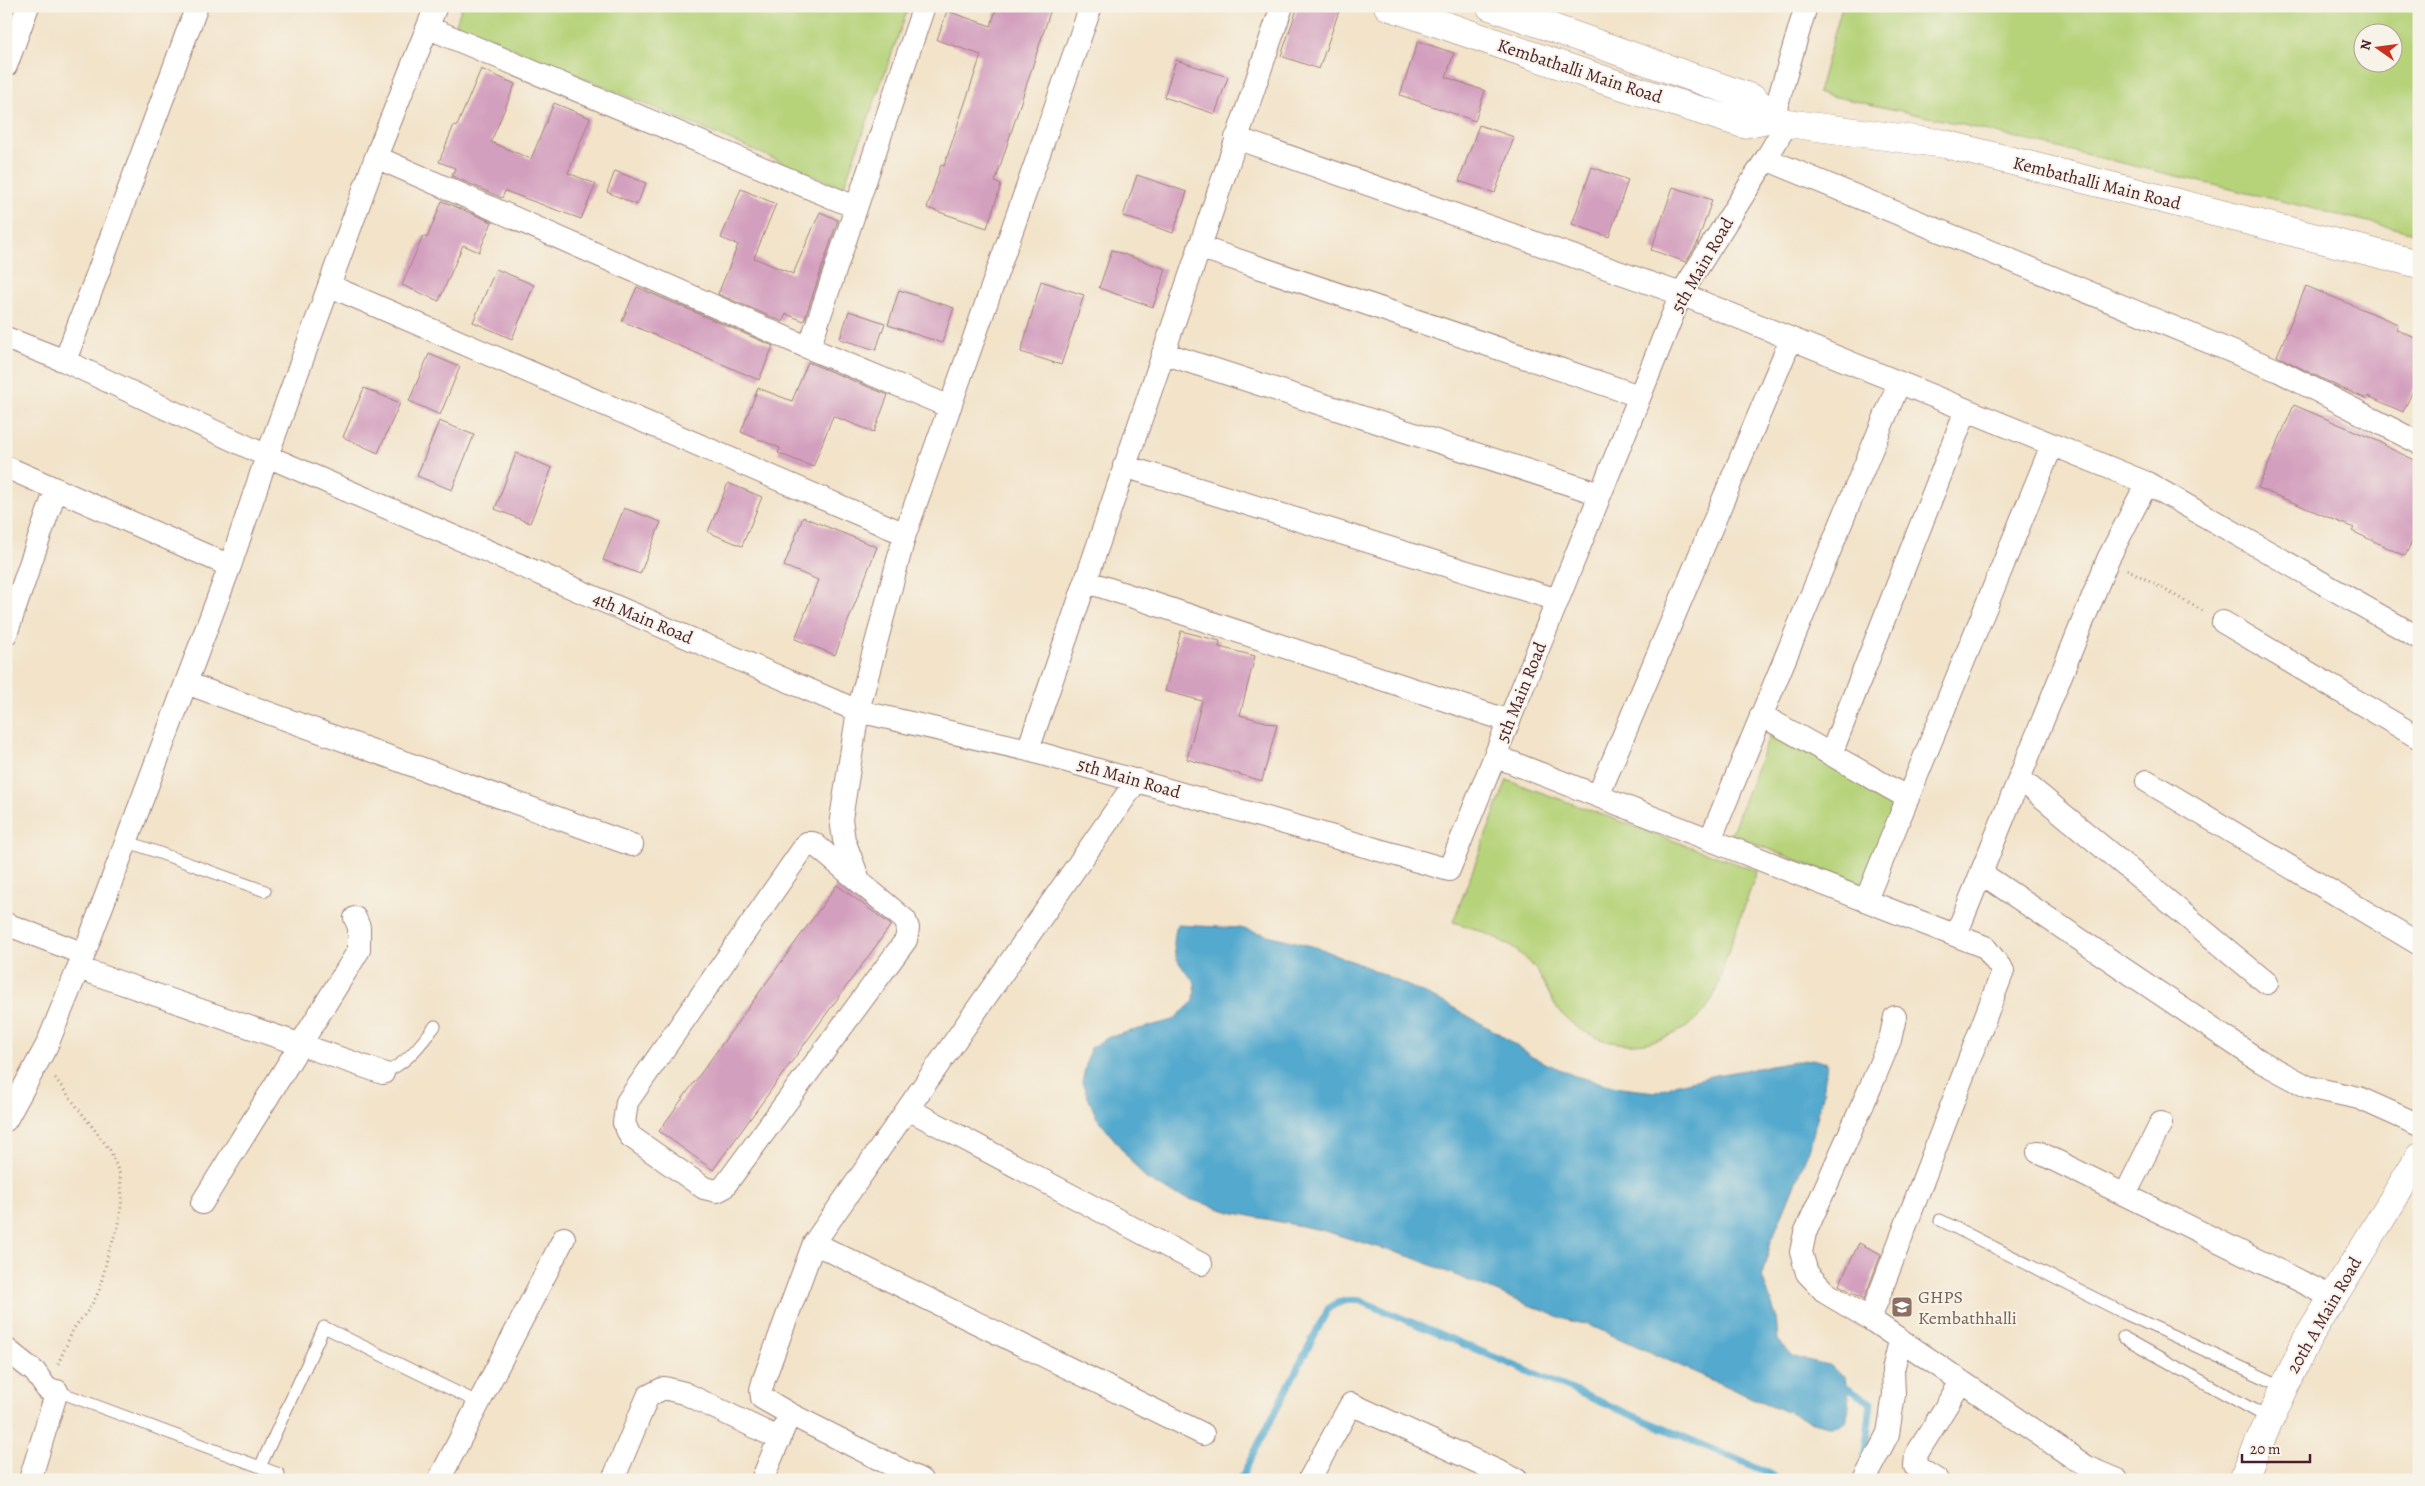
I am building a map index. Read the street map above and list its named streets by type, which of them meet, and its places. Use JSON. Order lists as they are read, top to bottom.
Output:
{
  "streets": {
    "street": [
      "Kembathalli Main Road",
      "5th Main Road",
      "4th Main Road",
      "20th A Main Road"
    ]
  },
  "crossings": [
    ["Kembathalli Main Road", "5th Main Road"],
    ["5th Main Road", "4th Main Road"]
  ],
  "places": {
    "school or university": ["GHPS Kembathhalli"]
  },
  "scale_bar": "20 m",
  "north": "left"
}
